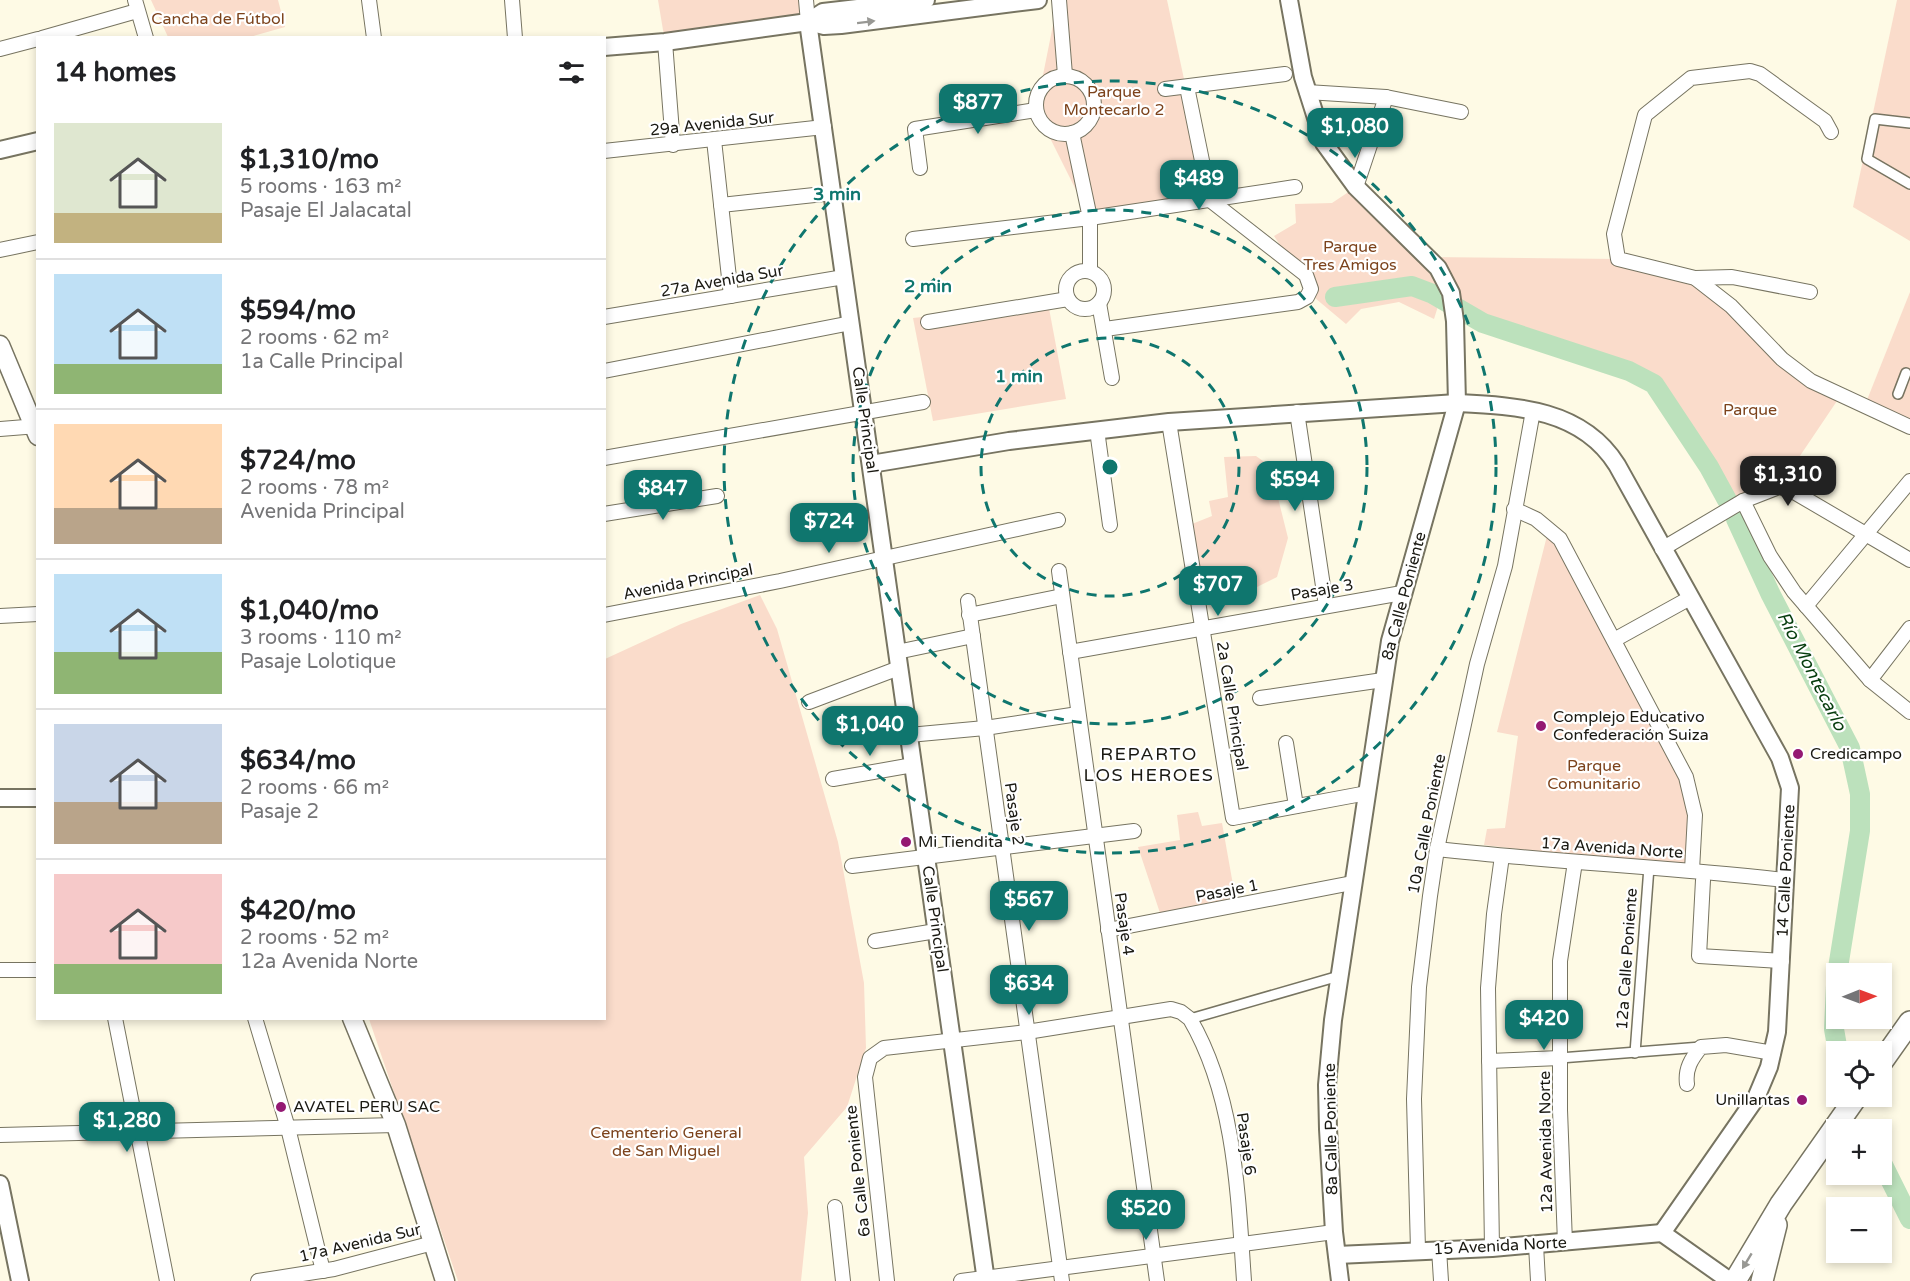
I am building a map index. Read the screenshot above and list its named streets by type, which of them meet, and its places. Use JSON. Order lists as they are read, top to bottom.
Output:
{
  "streets": {
    "street": [
      "29a Avenida Sur",
      "27a Avenida Sur",
      "Calle Principal",
      "Avenida Principal",
      "Pasaje 3",
      "8a Calle Poniente",
      "2a Calle Principal",
      "Pasaje 2",
      "10a Calle Poniente",
      "17a Avenida Norte",
      "14 Calle Poniente",
      "Pasaje 1",
      "Pasaje 4",
      "12a Calle Poniente",
      "12a Avenida Norte",
      "Pasaje 6",
      "6a Calle Poniente",
      "17a Avenida Sur",
      "15 Avenida Norte"
    ]
  },
  "crossings": [
    ["29a Avenida Sur", "Calle Principal"],
    ["27a Avenida Sur", "Calle Principal"],
    ["Calle Principal", "Avenida Principal"],
    ["Calle Principal", "6a Calle Poniente"],
    ["Pasaje 3", "8a Calle Poniente"],
    ["Pasaje 3", "2a Calle Principal"],
    ["Pasaje 3", "Pasaje 4"],
    ["8a Calle Poniente", "Pasaje 1"],
    ["8a Calle Poniente", "15 Avenida Norte"],
    ["Pasaje 2", "Pasaje 4"],
    ["10a Calle Poniente", "17a Avenida Norte"],
    ["10a Calle Poniente", "14 Calle Poniente"],
    ["10a Calle Poniente", "15 Avenida Norte"],
    ["17a Avenida Norte", "14 Calle Poniente"],
    ["17a Avenida Norte", "12a Calle Poniente"],
    ["17a Avenida Norte", "12a Avenida Norte"],
    ["14 Calle Poniente", "15 Avenida Norte"],
    ["Pasaje 1", "Pasaje 4"],
    ["12a Avenida Norte", "15 Avenida Norte"]
  ],
  "districts": ["REPARTO LOS HEROES"],
  "water": ["Río Montecarlo"],
  "parks": [
    "Cancha de Fútbol",
    "Parque Montecarlo 2",
    "Parque Tres Amigos",
    "Parque",
    "Parque Comunitario",
    "Cementerio General de San Miguel"
  ],
  "places": [
    "Complejo Educativo Confederación Suiza",
    "Credicampo",
    "Mi Tiendita",
    "Unillantas",
    "AVATEL PERU SAC"
  ],
  "north": "right",
  "page": {
    "heading": "14 homes",
    "price": [
      "$877",
      "$1,080",
      "$489",
      "$1,310",
      "$594",
      "$847",
      "$724",
      "$707",
      "$1,040",
      "$567",
      "$634",
      "$420",
      "$1,280",
      "$520"
    ],
    "list": [
      {
        "name": "$1,310/mo",
        "note": "5 rooms · 163 m² · Pasaje El Jalacatal"
      },
      {
        "name": "$594/mo",
        "note": "2 rooms · 62 m² · 1a Calle Principal"
      },
      {
        "name": "$724/mo",
        "note": "2 rooms · 78 m² · Avenida Principal"
      },
      {
        "name": "$1,040/mo",
        "note": "3 rooms · 110 m² · Pasaje Lolotique"
      },
      {
        "name": "$634/mo",
        "note": "2 rooms · 66 m² · Pasaje 2"
      },
      {
        "name": "$420/mo",
        "note": "2 rooms · 52 m² · 12a Avenida Norte"
      }
    ],
    "map_buttons": ["+", "−"]
  },
  "rings": ["3 min", "2 min", "1 min"]
}
